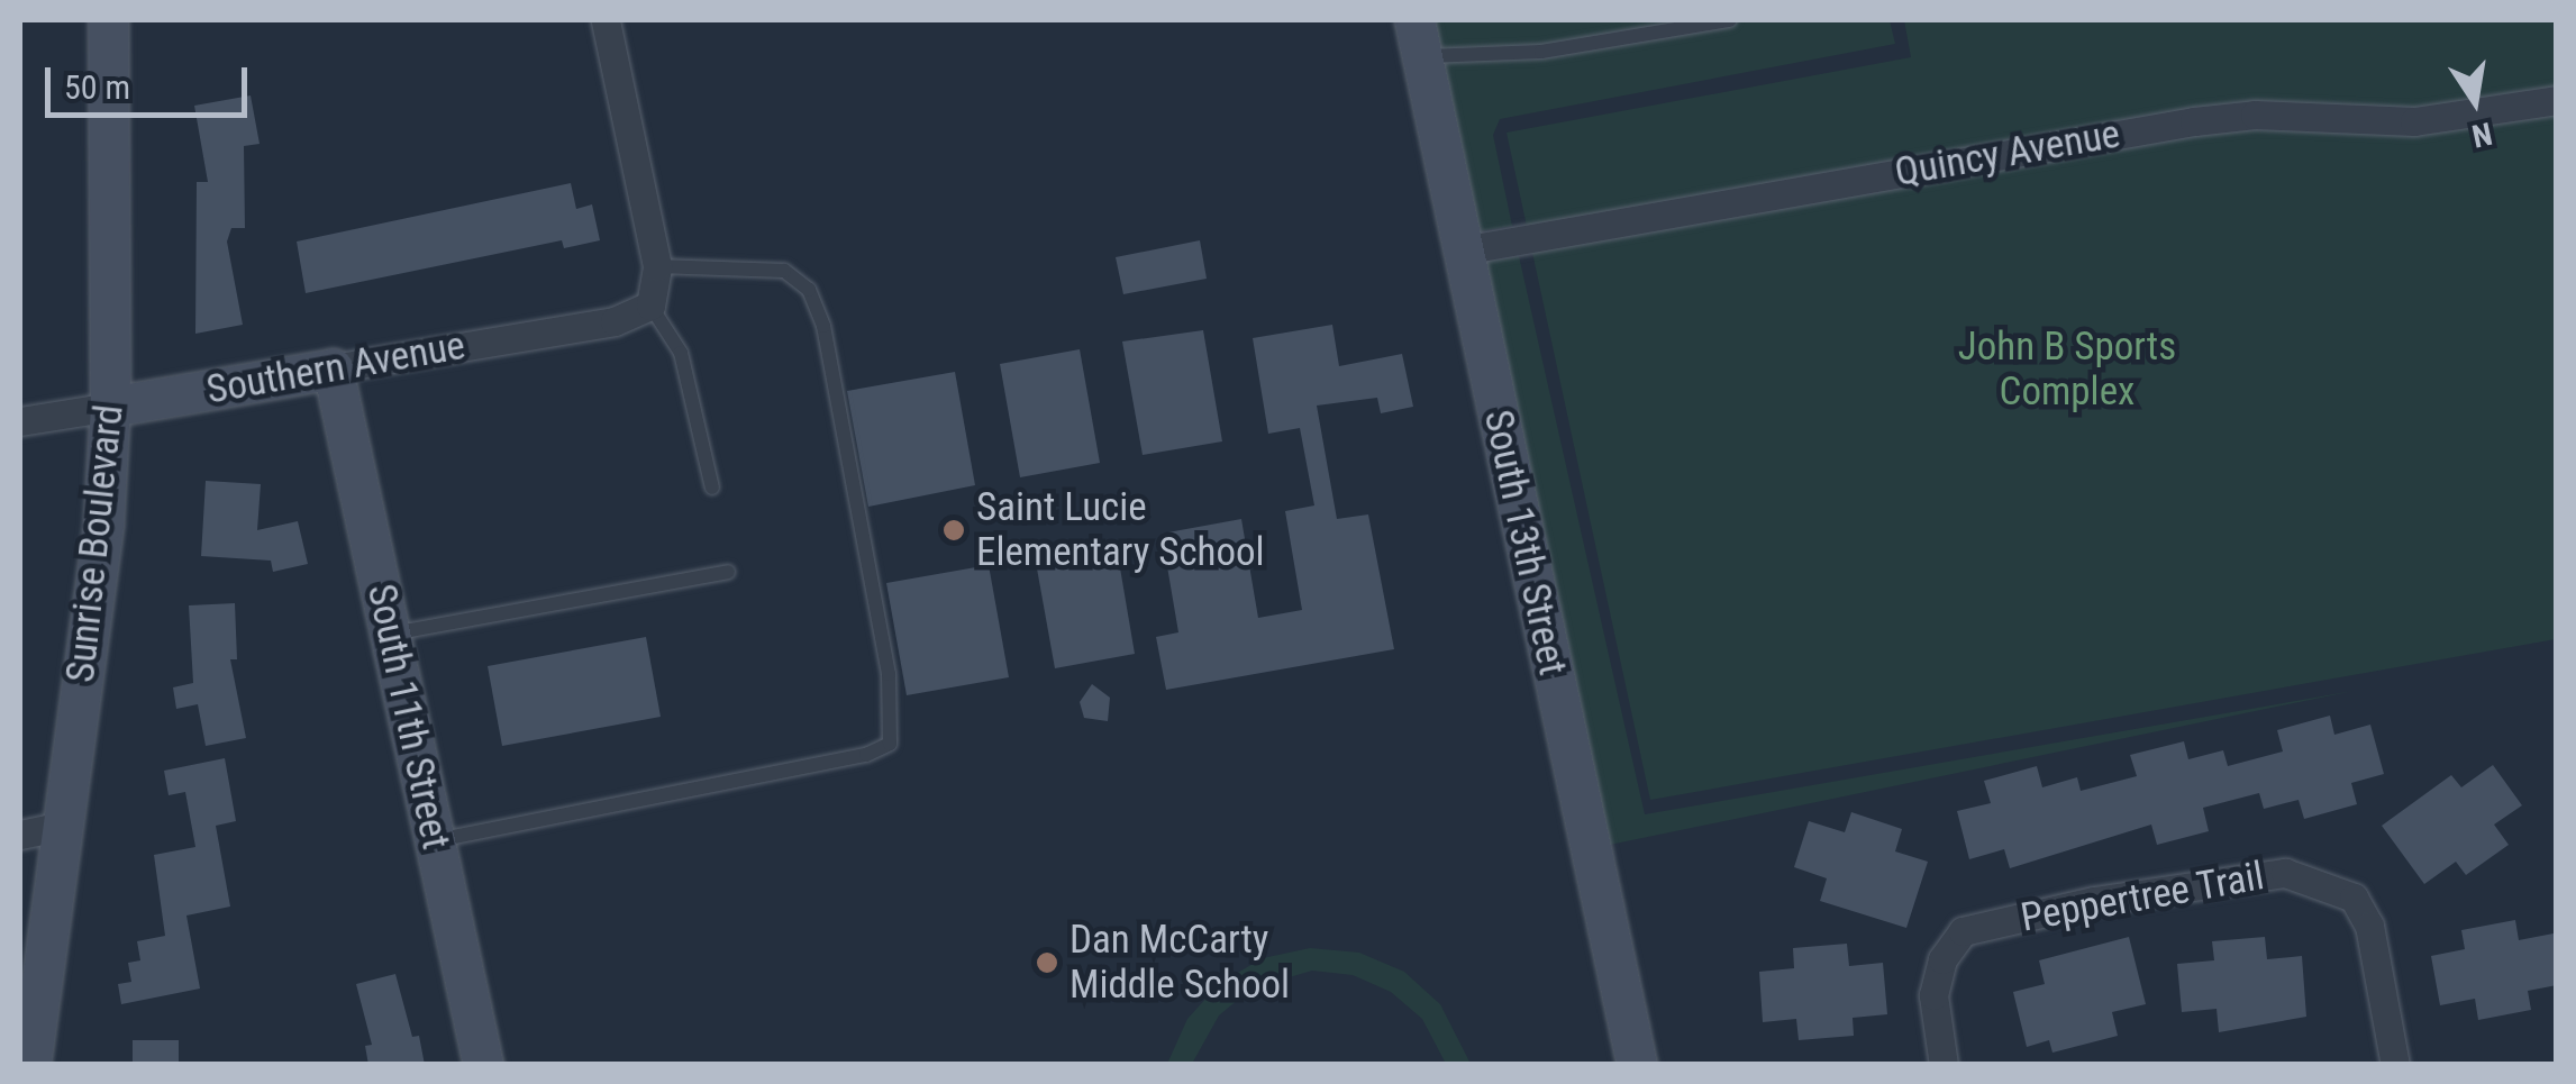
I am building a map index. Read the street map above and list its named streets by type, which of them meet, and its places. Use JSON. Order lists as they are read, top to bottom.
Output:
{
  "streets": {
    "street": [
      "Quincy Avenue",
      "Southern Avenue",
      "South 13th Street",
      "Sunrise Boulevard",
      "South 11th Street",
      "Peppertree Trail"
    ]
  },
  "crossings": [
    ["Quincy Avenue", "South 13th Street"],
    ["Southern Avenue", "Sunrise Boulevard"],
    ["Southern Avenue", "South 11th Street"]
  ],
  "parks": ["John B Sports Complex"],
  "places": ["Saint Lucie Elementary School", "Dan McCarty Middle School"],
  "scale_bar": "50 m",
  "north": "bottom"
}
